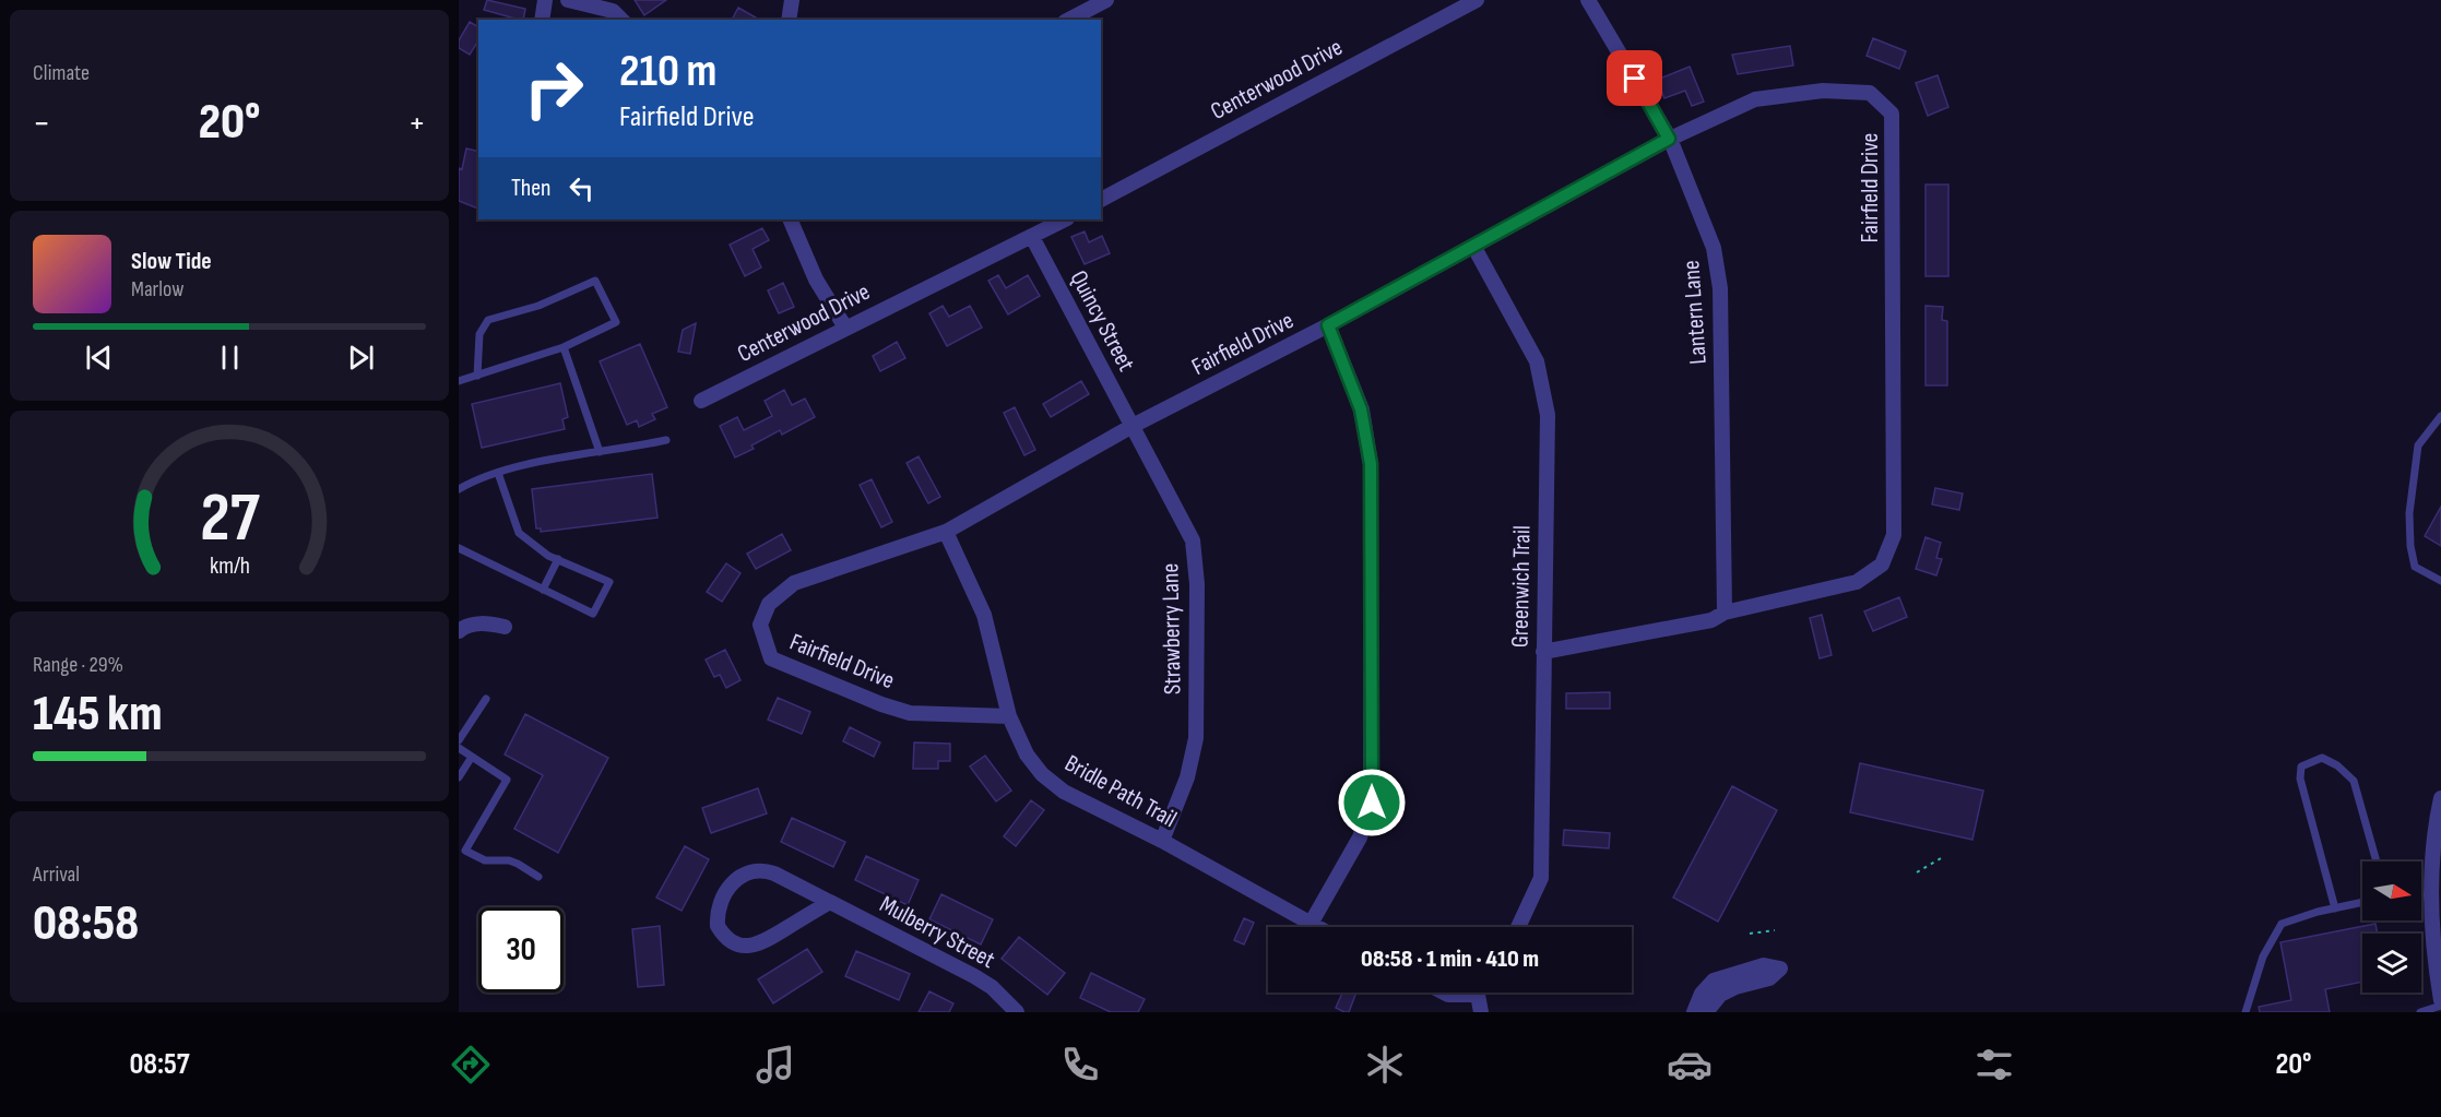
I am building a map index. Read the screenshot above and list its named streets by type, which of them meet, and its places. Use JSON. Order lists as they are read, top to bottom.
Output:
{
  "streets": {
    "street": [
      "Centerwood Drive",
      "Fairfield Drive",
      "Lantern Lane",
      "Quincy Street",
      "Greenwich Trail",
      "Strawberry Lane",
      "Bridle Path Trail",
      "Mulberry Street"
    ]
  },
  "crossings": [
    ["Centerwood Drive", "Quincy Street"],
    ["Fairfield Drive", "Lantern Lane"],
    ["Fairfield Drive", "Quincy Street"],
    ["Fairfield Drive", "Greenwich Trail"],
    ["Fairfield Drive", "Strawberry Lane"],
    ["Fairfield Drive", "Bridle Path Trail"],
    ["Quincy Street", "Strawberry Lane"],
    ["Strawberry Lane", "Bridle Path Trail"]
  ],
  "north": "right",
  "page": {
    "tile": [
      "Climate",
      ["Range · 29%", "145 km"],
      ["Arrival", "08:58"]
    ],
    "turn": ["210 m", "Fairfield Drive"],
    "heat": ["−", "20°", "+"],
    "then": "Then",
    "song": ["Slow Tide", "Marlow"],
    "limit": "30",
    "trip": "08:58 · 1 min · 410 m",
    "tabs": ["08:57", "20°"],
    "gauge": ["27", "km/h"]
  }
}
